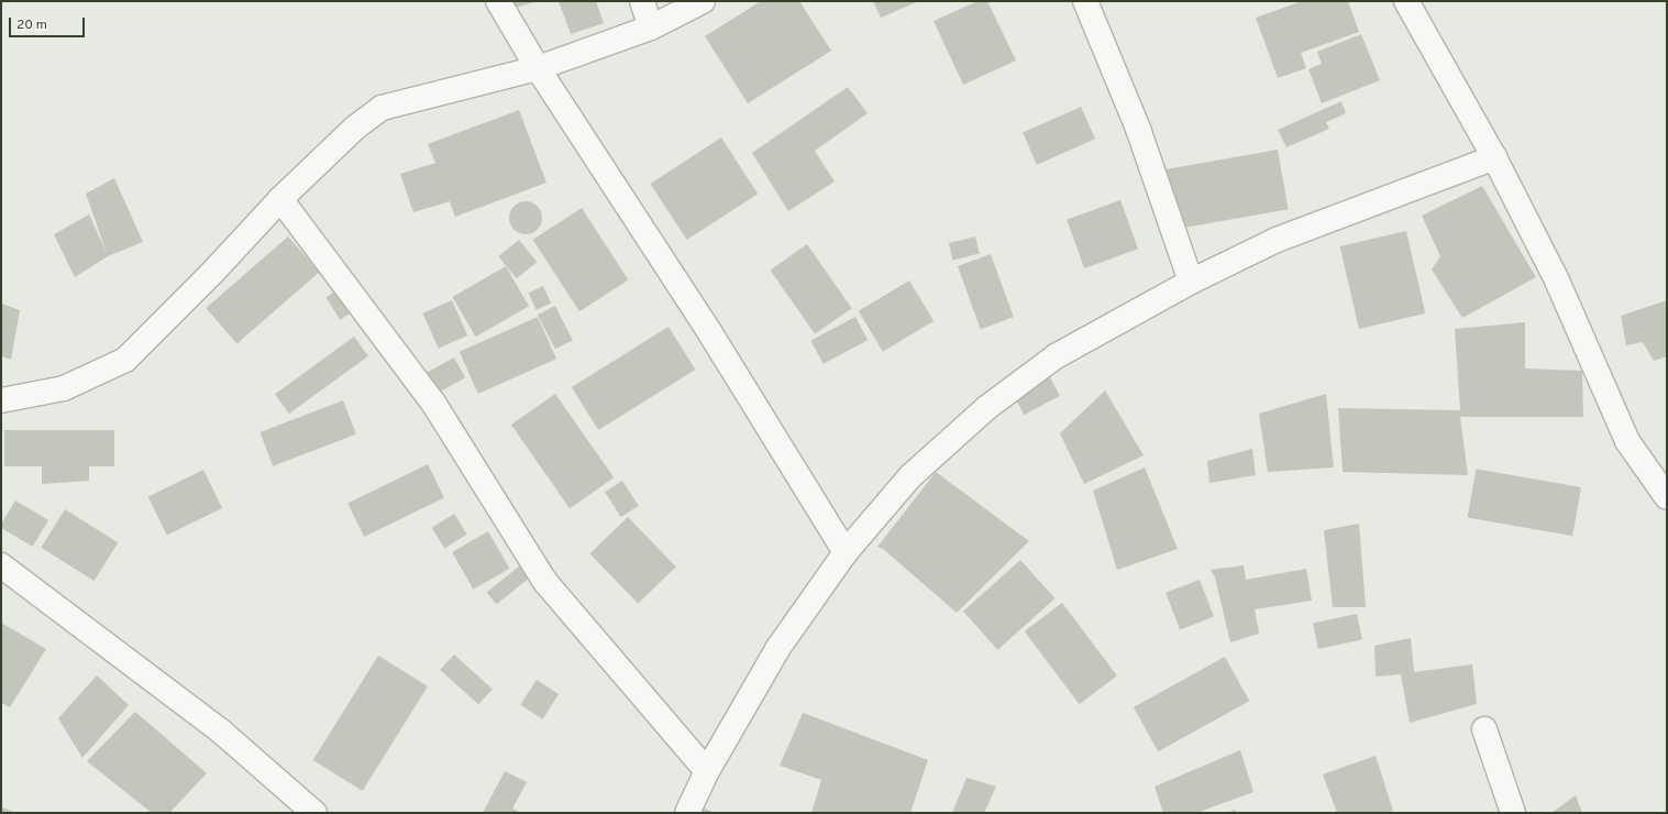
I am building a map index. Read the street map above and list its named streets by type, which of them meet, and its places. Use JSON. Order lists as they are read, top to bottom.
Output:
{
  "scale_bar": "20 m"
}
